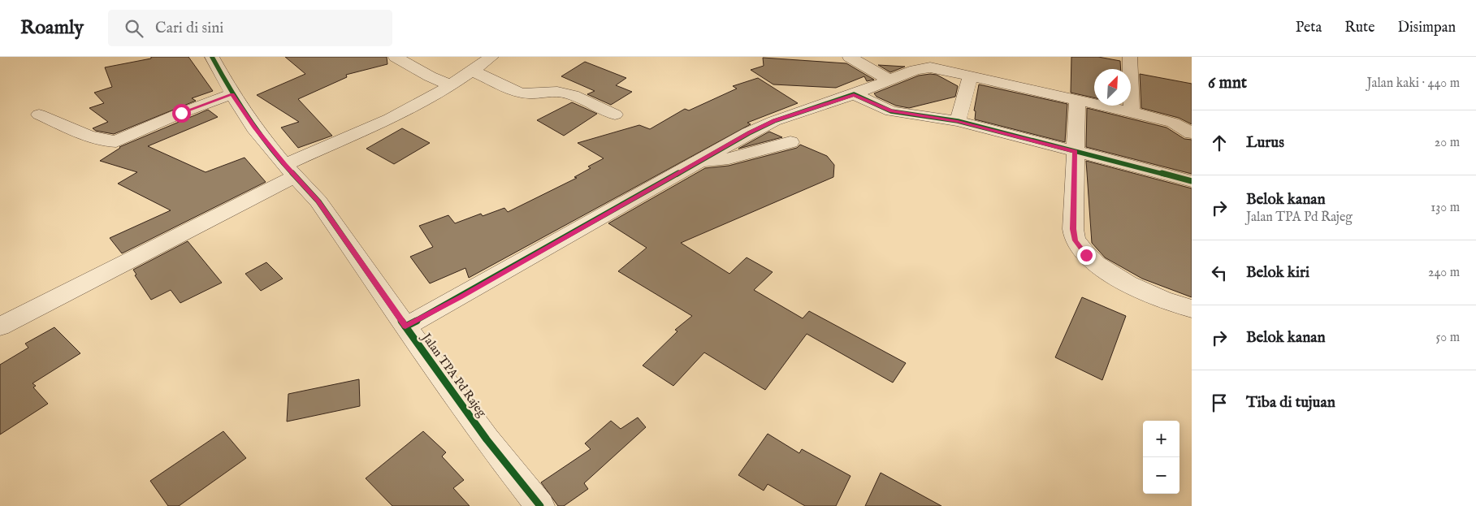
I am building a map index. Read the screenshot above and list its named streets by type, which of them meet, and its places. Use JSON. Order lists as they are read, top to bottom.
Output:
{
  "streets": {
    "street": ["Jalan TPA Pd Rajeg"]
  },
  "north": "top right",
  "page": {
    "header": "Roamly",
    "search": "Cari di sini",
    "nav": ["Peta", "Rute", "Disimpan"],
    "heading": ["6 mnt", "Jalan kaki · 440 m"],
    "list": [
      ["Lurus", "20 m"],
      ["Belok kanan", "Jalan TPA Pd Rajeg", "130 m"],
      ["Belok kiri", "240 m"],
      ["Belok kanan", "50 m"],
      "Tiba di tujuan"
    ],
    "map_buttons": ["+", "−"]
  }
}
